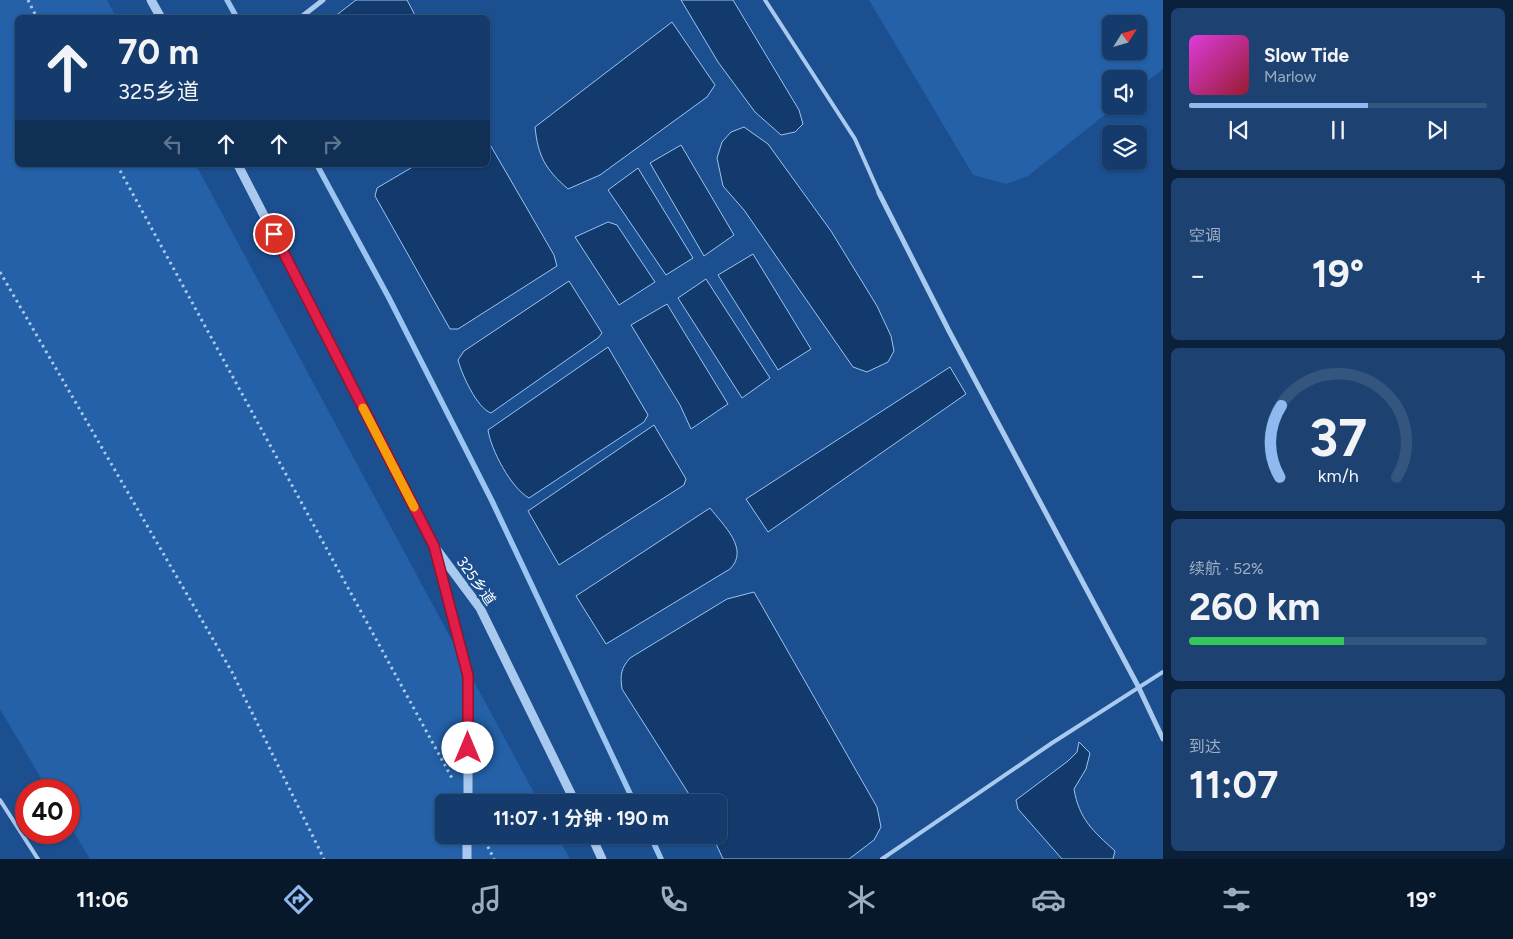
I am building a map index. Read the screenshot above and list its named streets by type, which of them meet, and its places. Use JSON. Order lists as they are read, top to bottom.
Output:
{
  "streets": {
    "street": ["325乡道"]
  },
  "north": "top right",
  "page": {
    "turn": ["70 m", "325乡道"],
    "song": ["Slow Tide", "Marlow"],
    "tile": [
      "空调",
      ["续航 · 52%", "260 km"],
      ["到达", "11:07"]
    ],
    "heat": ["−", "19°", "+"],
    "limit": "40",
    "trip": "11:07 · 1 分钟 · 190 m",
    "tabs": ["11:06", "19°"],
    "gauge": ["37", "km/h"]
  }
}
